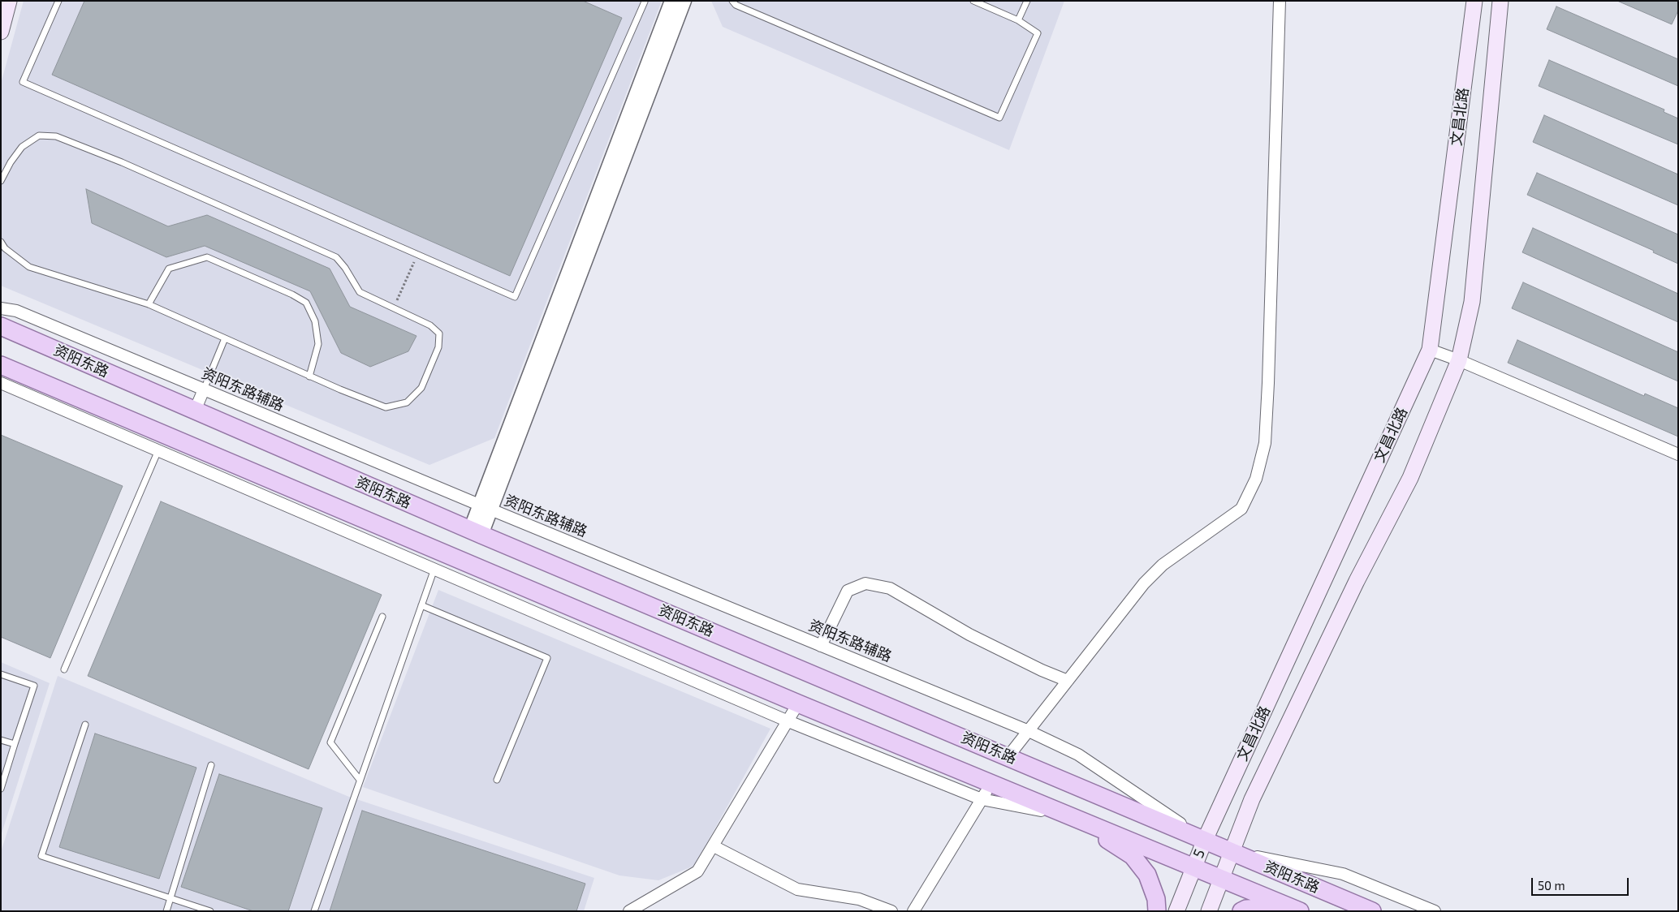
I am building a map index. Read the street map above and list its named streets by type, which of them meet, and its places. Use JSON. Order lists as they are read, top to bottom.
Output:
{
  "streets": {
    "main road": ["文昌北路", "资阳东路", "5"],
    "street": ["资阳东路辅路"]
  },
  "crossings": [
    ["文昌北路", "资阳东路"],
    ["文昌北路", "资阳东路辅路"],
    ["文昌北路", "5"],
    ["资阳东路", "资阳东路辅路"],
    ["资阳东路", "5"],
    ["资阳东路辅路", "5"]
  ],
  "scale_bar": "50 m"
}
